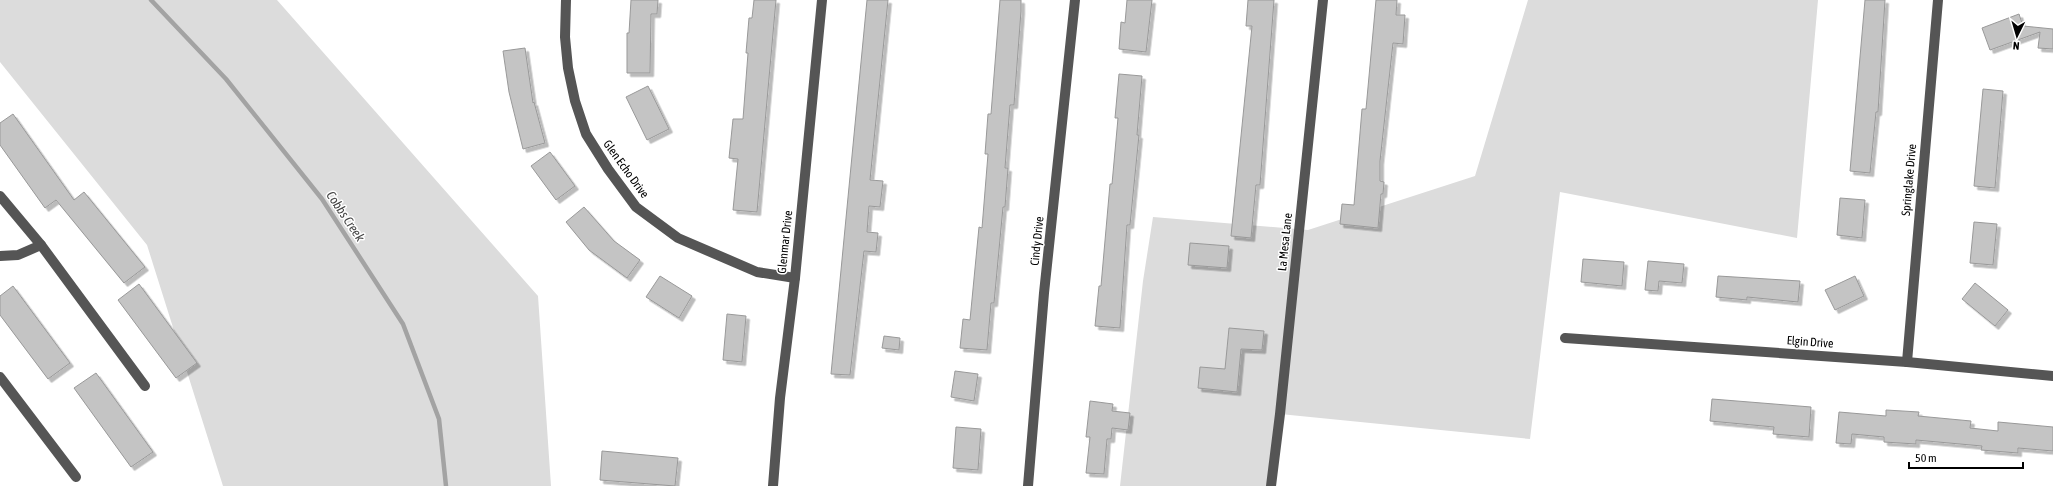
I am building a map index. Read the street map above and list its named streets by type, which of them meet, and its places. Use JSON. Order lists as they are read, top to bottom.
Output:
{
  "streets": {
    "street": [
      "Glen Echo Drive",
      "Springlake Drive",
      "Cindy Drive",
      "Glenmar Drive",
      "La Mesa Lane",
      "Elgin Drive"
    ]
  },
  "crossings": [
    ["Glen Echo Drive", "Glenmar Drive"],
    ["Springlake Drive", "Elgin Drive"]
  ],
  "water": ["Cobbs Creek"],
  "scale_bar": "50 m",
  "north": "bottom"
}
